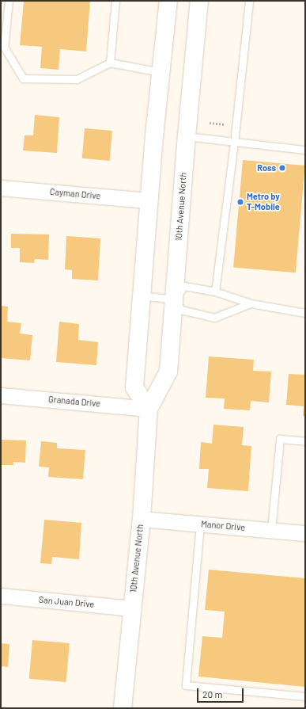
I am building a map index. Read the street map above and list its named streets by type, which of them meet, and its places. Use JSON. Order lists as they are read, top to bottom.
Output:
{
  "streets": {
    "street": [
      "Cayman Drive",
      "10th Avenue North",
      "Granada Drive",
      "Manor Drive",
      "San Juan Drive"
    ]
  },
  "crossings": [
    ["10th Avenue North", "Granada Drive"],
    ["10th Avenue North", "Manor Drive"],
    ["10th Avenue North", "San Juan Drive"]
  ],
  "places": ["Ross", "Metro by T-Mobile"],
  "scale_bar": "20 m"
}
